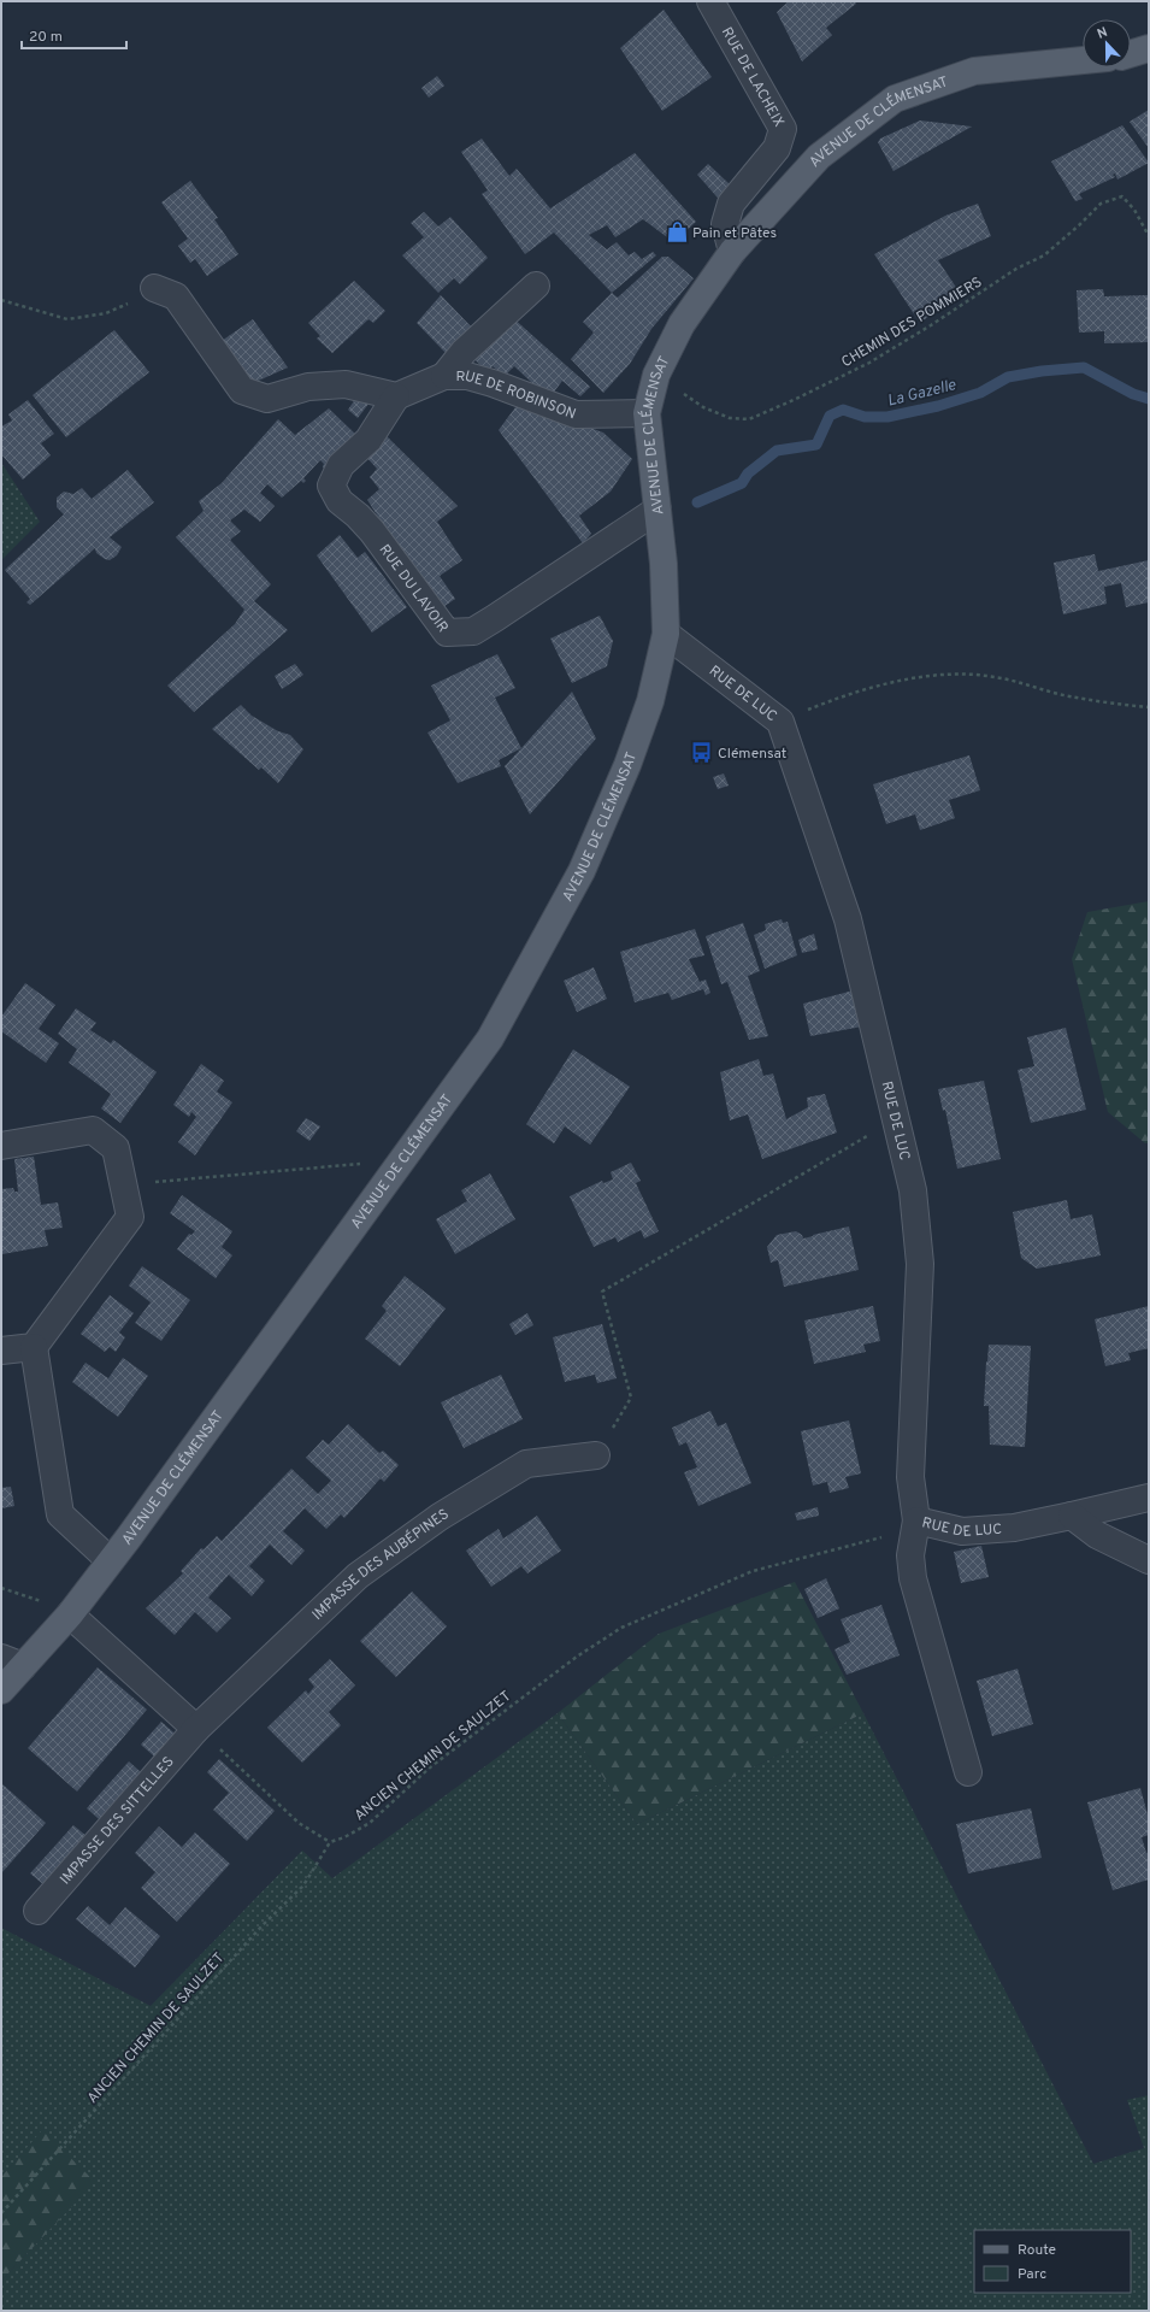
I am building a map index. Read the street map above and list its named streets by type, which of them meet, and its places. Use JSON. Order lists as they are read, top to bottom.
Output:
{
  "streets": {
    "main road": ["AVENUE DE CLÉMENSAT"],
    "street": [
      "RUE DE LACHEIX",
      "RUE DE ROBINSON",
      "RUE DU LAVOIR",
      "RUE DE LUC",
      "IMPASSE DES AUBÉPINES",
      "IMPASSE DES SITTELLES"
    ],
    "path": ["CHEMIN DES POMMIERS", "ANCIEN CHEMIN DE SAULZET"]
  },
  "crossings": [
    ["RUE DE LACHEIX", "AVENUE DE CLÉMENSAT"],
    ["AVENUE DE CLÉMENSAT", "CHEMIN DES POMMIERS"],
    ["AVENUE DE CLÉMENSAT", "RUE DE ROBINSON"],
    ["AVENUE DE CLÉMENSAT", "RUE DU LAVOIR"],
    ["AVENUE DE CLÉMENSAT", "RUE DE LUC"],
    ["RUE DE ROBINSON", "RUE DU LAVOIR"],
    ["RUE DE LUC", "ANCIEN CHEMIN DE SAULZET"],
    ["IMPASSE DES AUBÉPINES", "IMPASSE DES SITTELLES"]
  ],
  "water": ["La Gazelle"],
  "places": {
    "shop": ["Pain et Pâtes"],
    "bus stop": ["Clémensat"]
  },
  "legend": ["Route", "Parc"],
  "scale_bar": "20 m",
  "north": "top"
}
